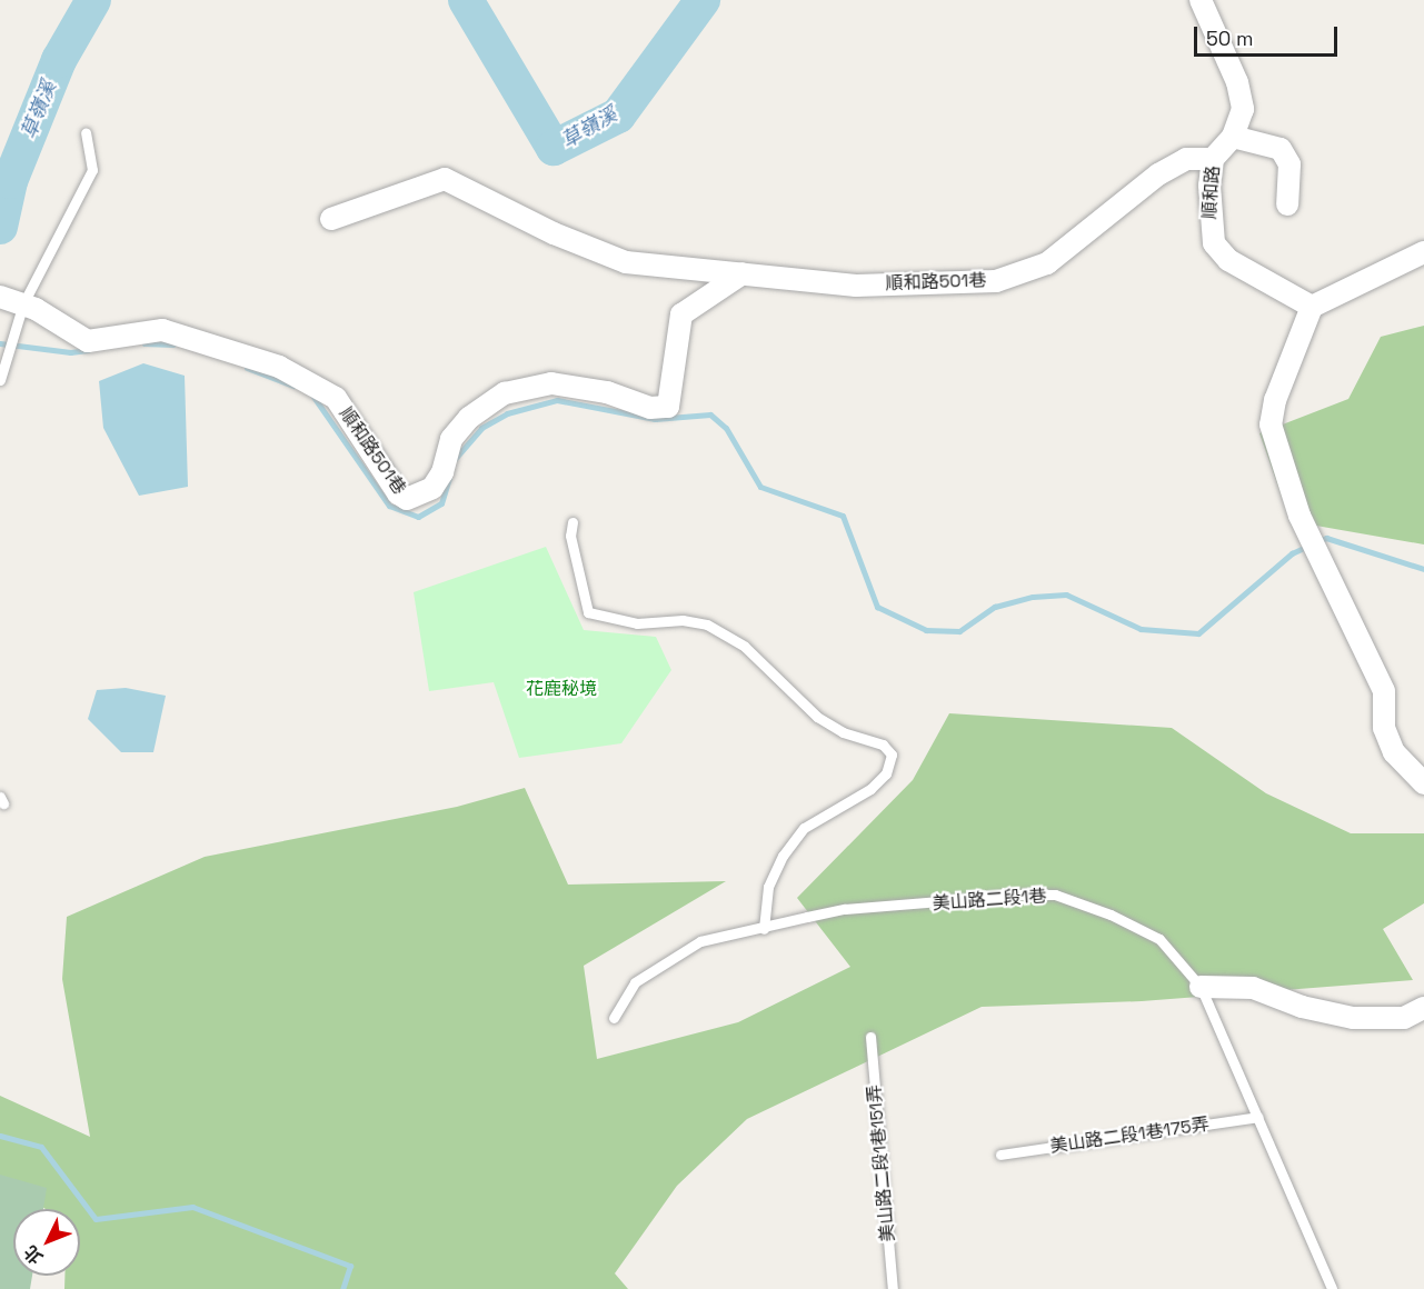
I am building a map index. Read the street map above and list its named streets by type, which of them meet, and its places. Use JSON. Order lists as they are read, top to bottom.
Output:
{
  "streets": {
    "street": ["順和路", "順和路501巷"],
    "lane": ["美山路二段1巷", "美山路二段1巷175弄", "美山路二段1巷151弄"]
  },
  "crossings": [
    ["順和路", "順和路501巷"],
    ["美山路二段1巷", "美山路二段1巷175弄"]
  ],
  "water": ["草嶺溪"],
  "parks": ["花鹿秘境"],
  "scale_bar": "50 m",
  "north": "bottom left"
}
